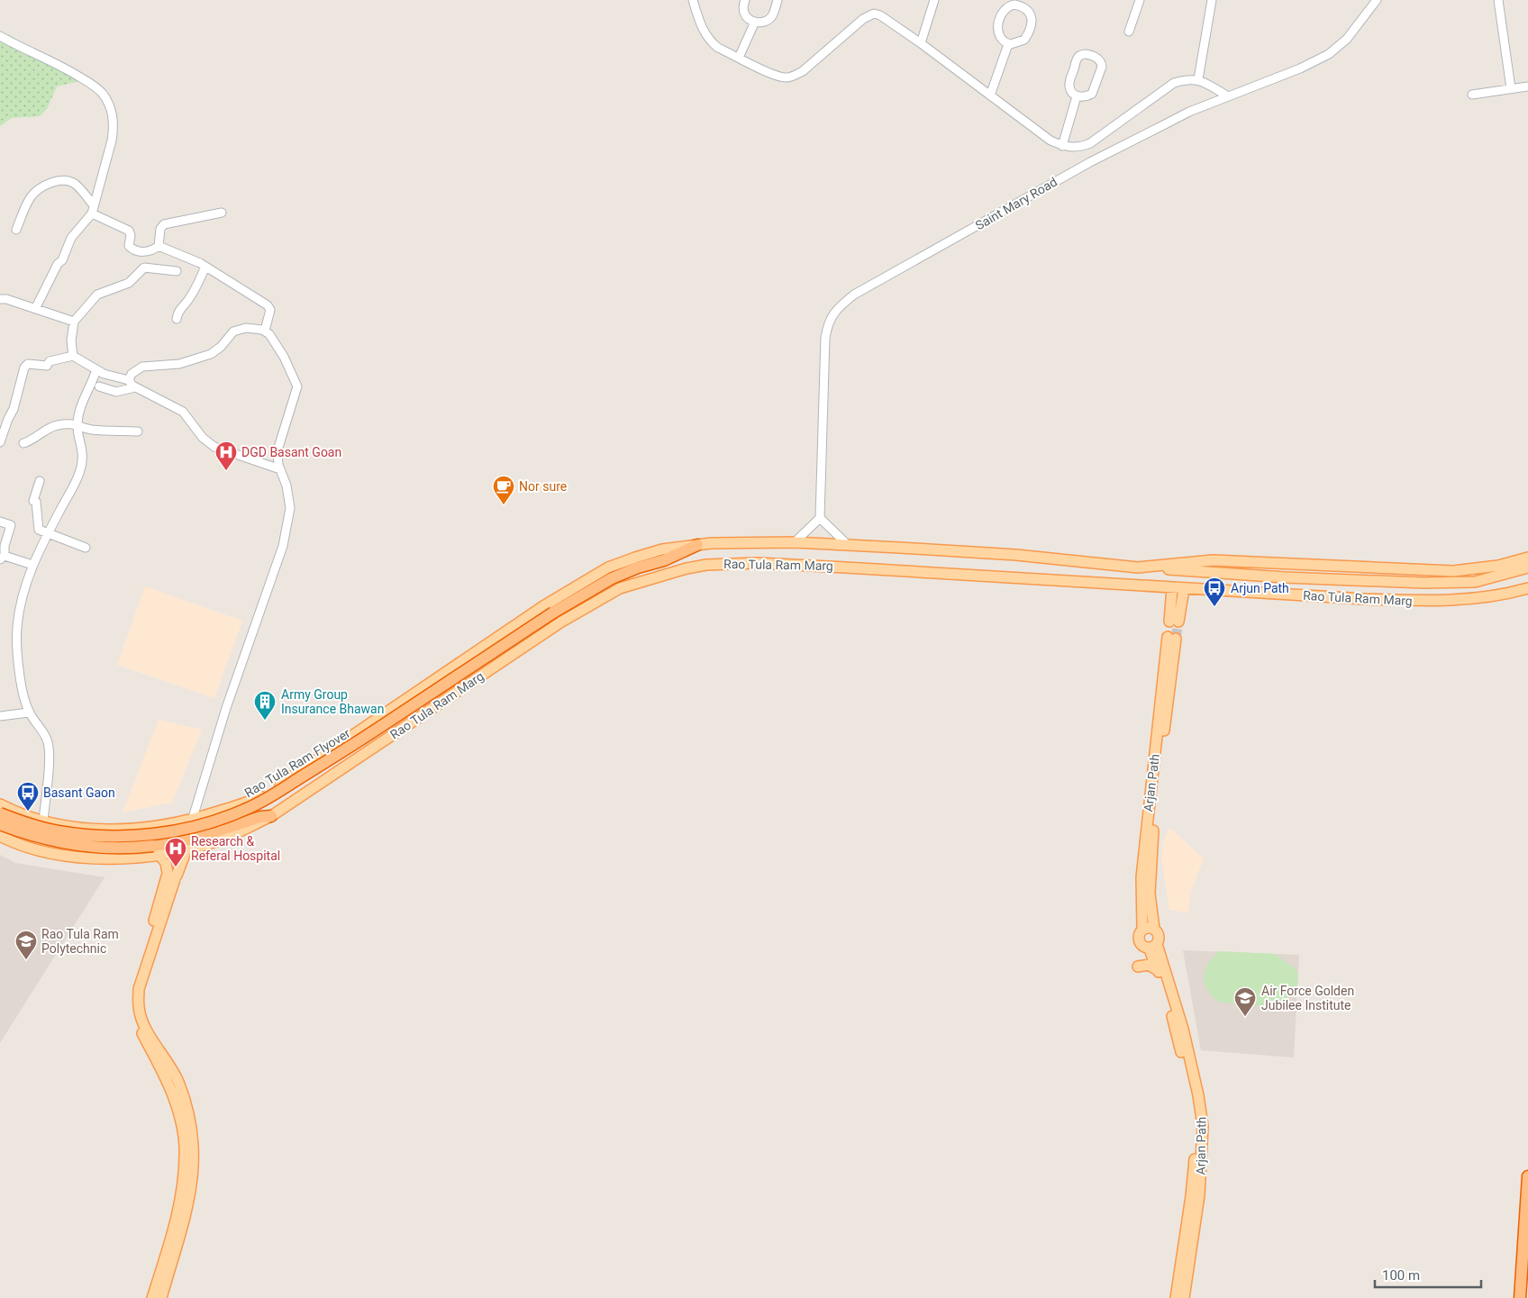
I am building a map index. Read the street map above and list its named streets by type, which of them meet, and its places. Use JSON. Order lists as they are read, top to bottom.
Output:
{
  "streets": {
    "highway": ["Rao Tula Ram Flyover"],
    "main road": ["Rao Tula Ram Marg", "Arjan Path"],
    "street": ["Saint Mary Road"]
  },
  "crossings": [
    ["Rao Tula Ram Marg", "Rao Tula Ram Flyover"]
  ],
  "places": {
    "hospital": ["DGD Basant Goan", "Research & Referal Hospital"],
    "cafe": ["Nor sure"],
    "bus stop": ["Arjun Path", "Basant Gaon"],
    "building": ["Army Group Insurance Bhawan"],
    "school or university": ["Rao Tula Ram Polytechnic", "Air Force Golden Jubilee Institute"]
  },
  "scale_bar": "100 m"
}
